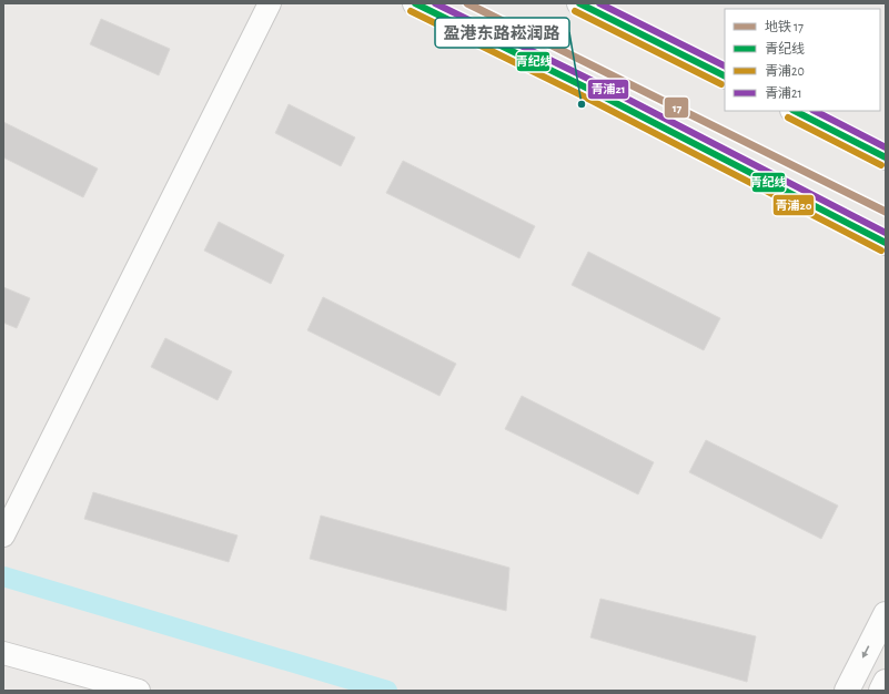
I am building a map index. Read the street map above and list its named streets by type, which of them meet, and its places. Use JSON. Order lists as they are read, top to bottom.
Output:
{
  "places": ["盈港东路崧润路"],
  "lines": [
    "metro line 17",
    "transit line 青纪线",
    "transit line 青浦21",
    "transit line 青浦20"
  ],
  "legend": [
    "地铁 17",
    "青纪线",
    "青浦20",
    "青浦21"
  ]
}
